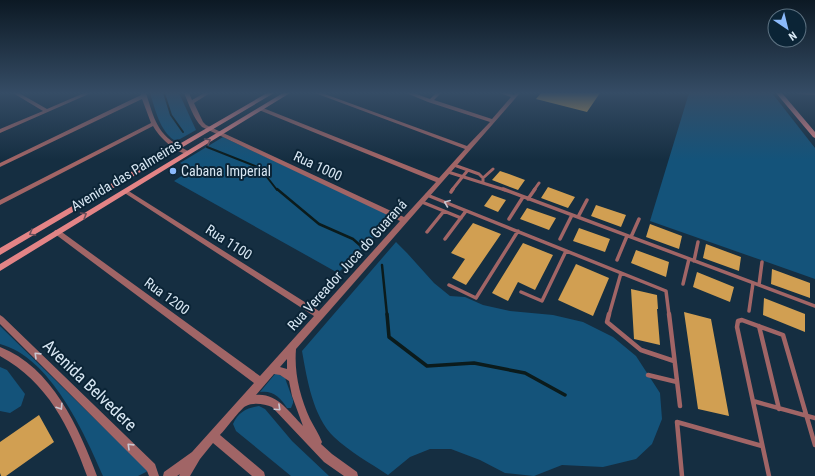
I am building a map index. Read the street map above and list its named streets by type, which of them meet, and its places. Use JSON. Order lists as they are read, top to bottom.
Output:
{
  "streets": {
    "street": [
      "Rua 1000",
      "Avenida das Palmeiras",
      "Rua 1100",
      "Rua Vereador Juca do Guaraná",
      "Rua 1200",
      "Avenida Belvedere"
    ]
  },
  "crossings": [
    ["Rua 1000", "Avenida das Palmeiras"],
    ["Rua 1000", "Rua Vereador Juca do Guaraná"],
    ["Avenida das Palmeiras", "Rua 1100"],
    ["Avenida das Palmeiras", "Rua 1200"],
    ["Rua 1100", "Rua Vereador Juca do Guaraná"],
    ["Rua Vereador Juca do Guaraná", "Rua 1200"]
  ],
  "places": ["Cabana Imperial"],
  "north": "bottom right"
}
